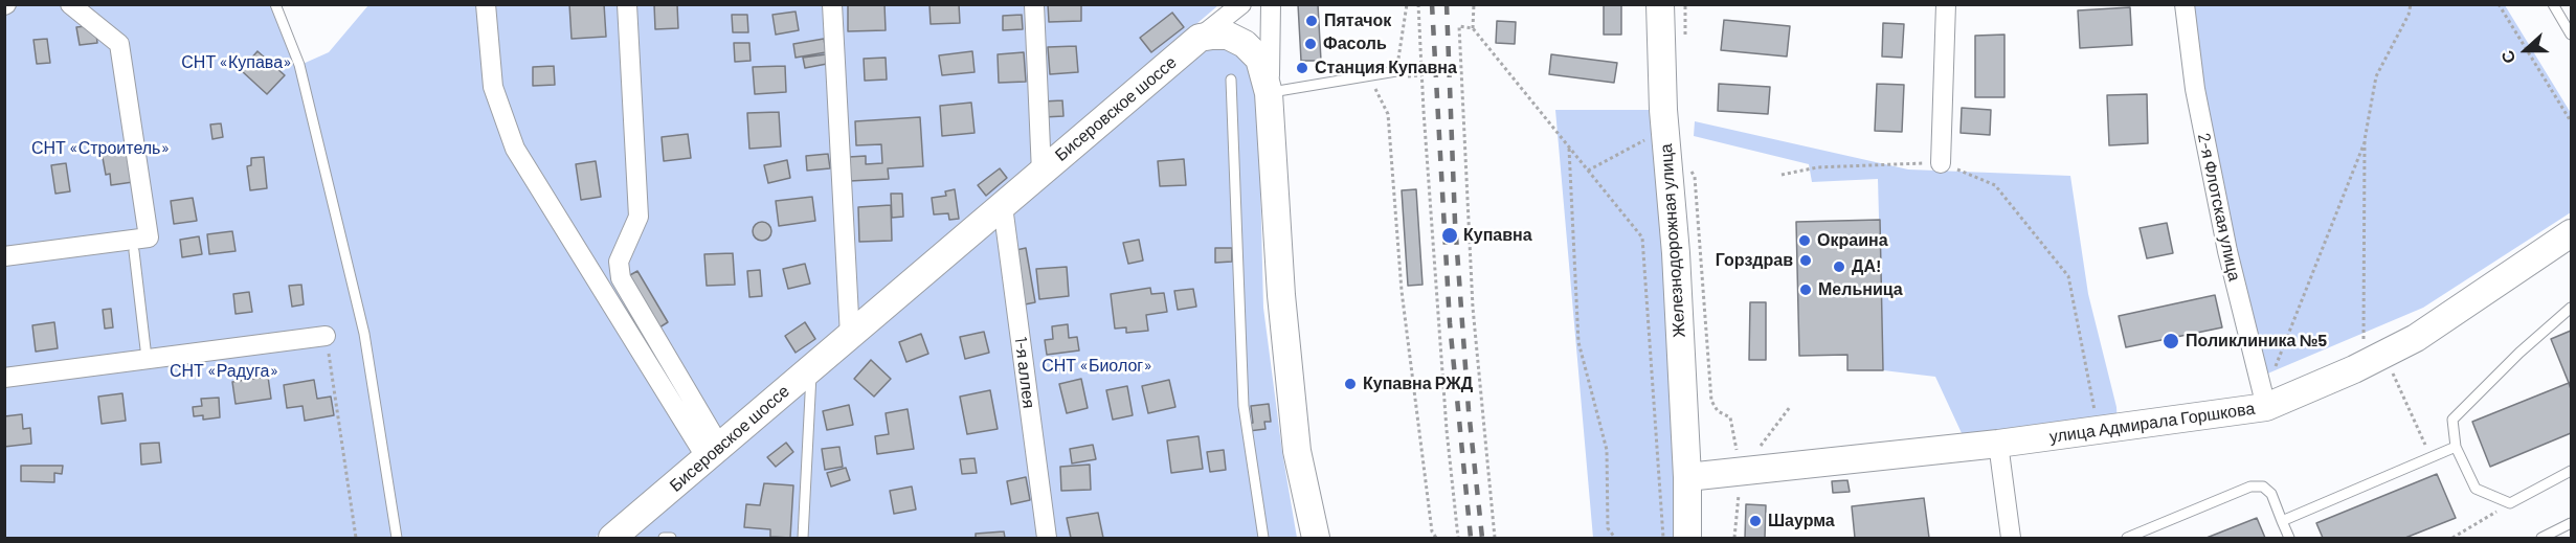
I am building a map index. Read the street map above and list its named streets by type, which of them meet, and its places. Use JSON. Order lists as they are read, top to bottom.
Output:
{
  "streets": {
    "main road": ["Бисеровское шоссе", "Железнодорожная улица", "улица Адмирала Горшкова"],
    "street": ["2-я Флотская улица", "1-я аллея"]
  },
  "crossings": [
    ["Бисеровское шоссе", "1-я аллея"],
    ["2-я Флотская улица", "улица Адмирала Горшкова"],
    ["Железнодорожная улица", "улица Адмирала Горшкова"]
  ],
  "parks": [
    "СНТ «Купава»",
    "СНТ «Строитель»",
    "СНТ «Биолог»",
    "СНТ «Радуга»"
  ],
  "places": [
    "Пятачок",
    "Фасоль",
    "Станция Купавна",
    "Купавна",
    "Окраина",
    "Горздрав",
    "ДА!",
    "Мельница",
    "Поликлиника №5",
    "Купавна РЖД",
    "Шаурма"
  ],
  "north": "left"
}
